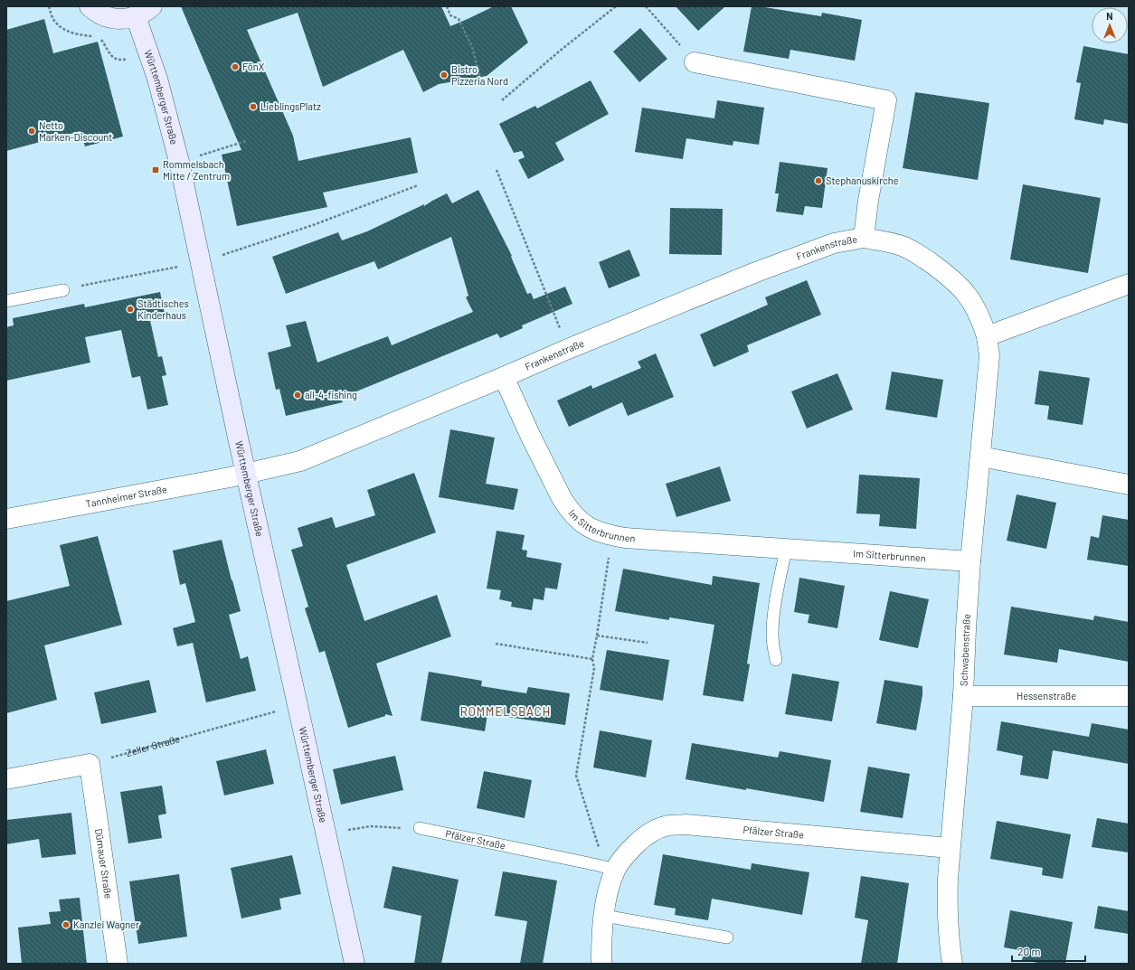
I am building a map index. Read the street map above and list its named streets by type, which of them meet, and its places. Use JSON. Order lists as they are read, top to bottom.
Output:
{
  "streets": {
    "main road": ["Württemberger Straße"],
    "street": [
      "Frankenstraße",
      "Tannheimer Straße",
      "Im Sitterbrunnen",
      "Schwabenstraße",
      "Hessenstraße",
      "Pfälzer Straße",
      "Dürnauer Straße"
    ],
    "path": ["Zeller Straße"]
  },
  "crossings": [
    ["Württemberger Straße", "Frankenstraße"],
    ["Württemberger Straße", "Tannheimer Straße"],
    ["Württemberger Straße", "Zeller Straße"],
    ["Frankenstraße", "Tannheimer Straße"],
    ["Frankenstraße", "Im Sitterbrunnen"],
    ["Frankenstraße", "Schwabenstraße"],
    ["Im Sitterbrunnen", "Schwabenstraße"],
    ["Schwabenstraße", "Hessenstraße"],
    ["Schwabenstraße", "Pfälzer Straße"],
    ["Zeller Straße", "Dürnauer Straße"]
  ],
  "districts": ["ROMMELSBACH"],
  "places": {
    "other": [
      "FönX",
      "Bistro Pizzeria Nord",
      "LieblingsPlatz",
      "Netto Marken-Discount",
      "Stephanuskirche",
      "Städtisches Kinderhaus",
      "all-4-fishing",
      "Kanzlei Wagner"
    ],
    "transit": ["Rommelsbach Mitte / Zentrum"]
  },
  "scale_bar": "20 m",
  "north": "top"
}
